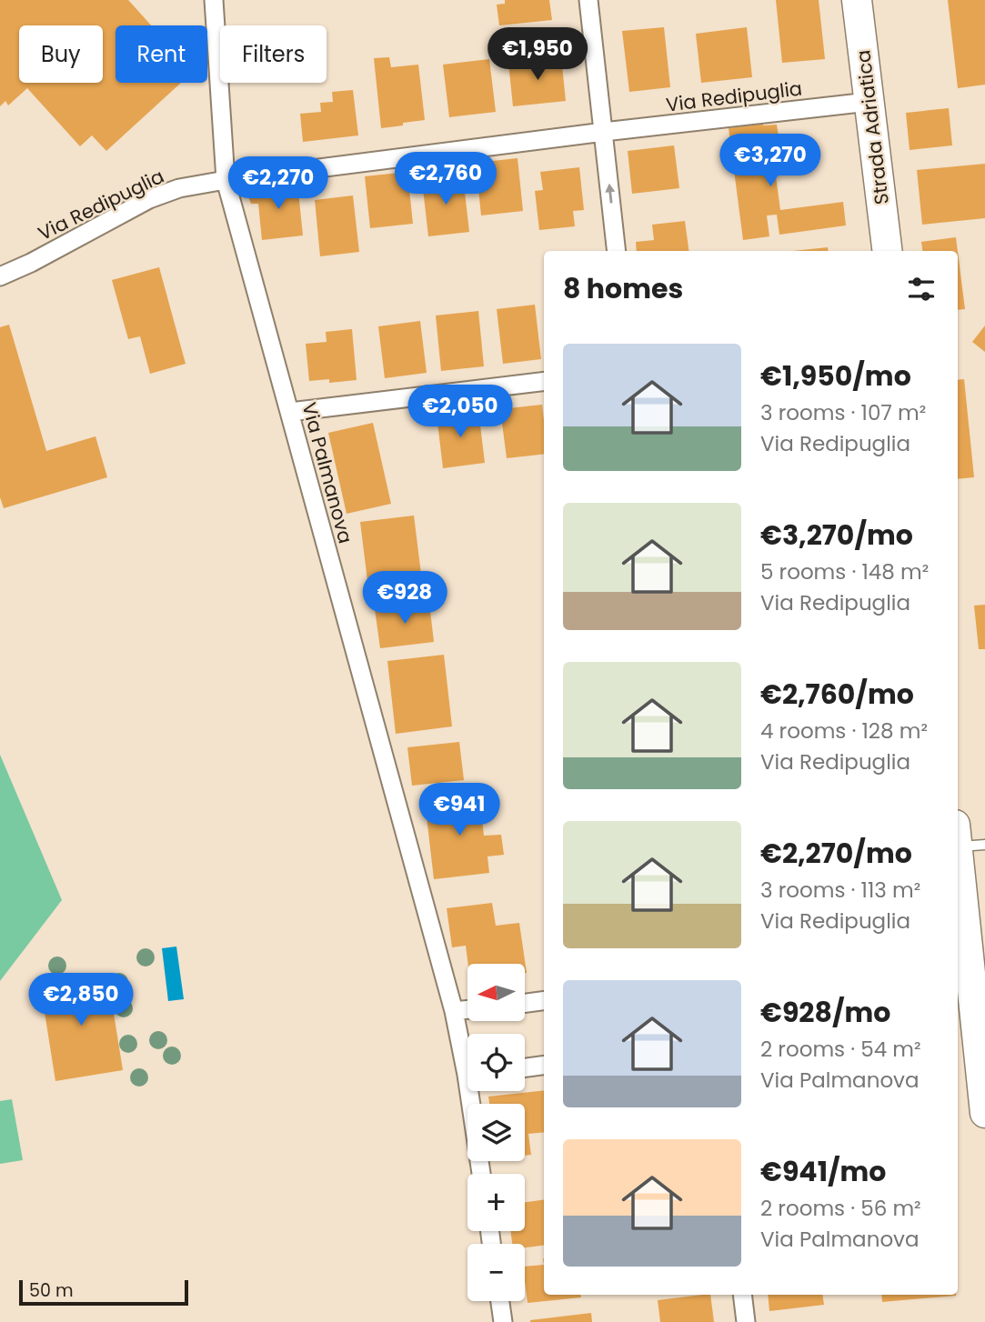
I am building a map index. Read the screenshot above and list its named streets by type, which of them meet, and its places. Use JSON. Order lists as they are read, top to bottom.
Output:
{
  "streets": {
    "main road": ["Strada Adriatica"],
    "street": ["Via Redipuglia", "Via Palmanova"]
  },
  "crossings": [
    ["Via Redipuglia", "Strada Adriatica"],
    ["Via Redipuglia", "Via Palmanova"]
  ],
  "scale_bar": "50 m",
  "north": "left",
  "page": {
    "chip": ["Buy", "Rent", "Filters"],
    "price": [
      "€1,950",
      "€3,270",
      "€2,760",
      "€2,270",
      "€2,050",
      "€928",
      "€941",
      "€2,850"
    ],
    "heading": "8 homes",
    "list": [
      {
        "name": "€1,950/mo",
        "note": "3 rooms · 107 m² · Via Redipuglia"
      },
      {
        "name": "€3,270/mo",
        "note": "5 rooms · 148 m² · Via Redipuglia"
      },
      {
        "name": "€2,760/mo",
        "note": "4 rooms · 128 m² · Via Redipuglia"
      },
      {
        "name": "€2,270/mo",
        "note": "3 rooms · 113 m² · Via Redipuglia"
      },
      {
        "name": "€928/mo",
        "note": "2 rooms · 54 m² · Via Palmanova"
      },
      {
        "name": "€941/mo",
        "note": "2 rooms · 56 m² · Via Palmanova"
      }
    ],
    "map_buttons": ["+", "−"],
    "scale": "50 m"
  }
}
